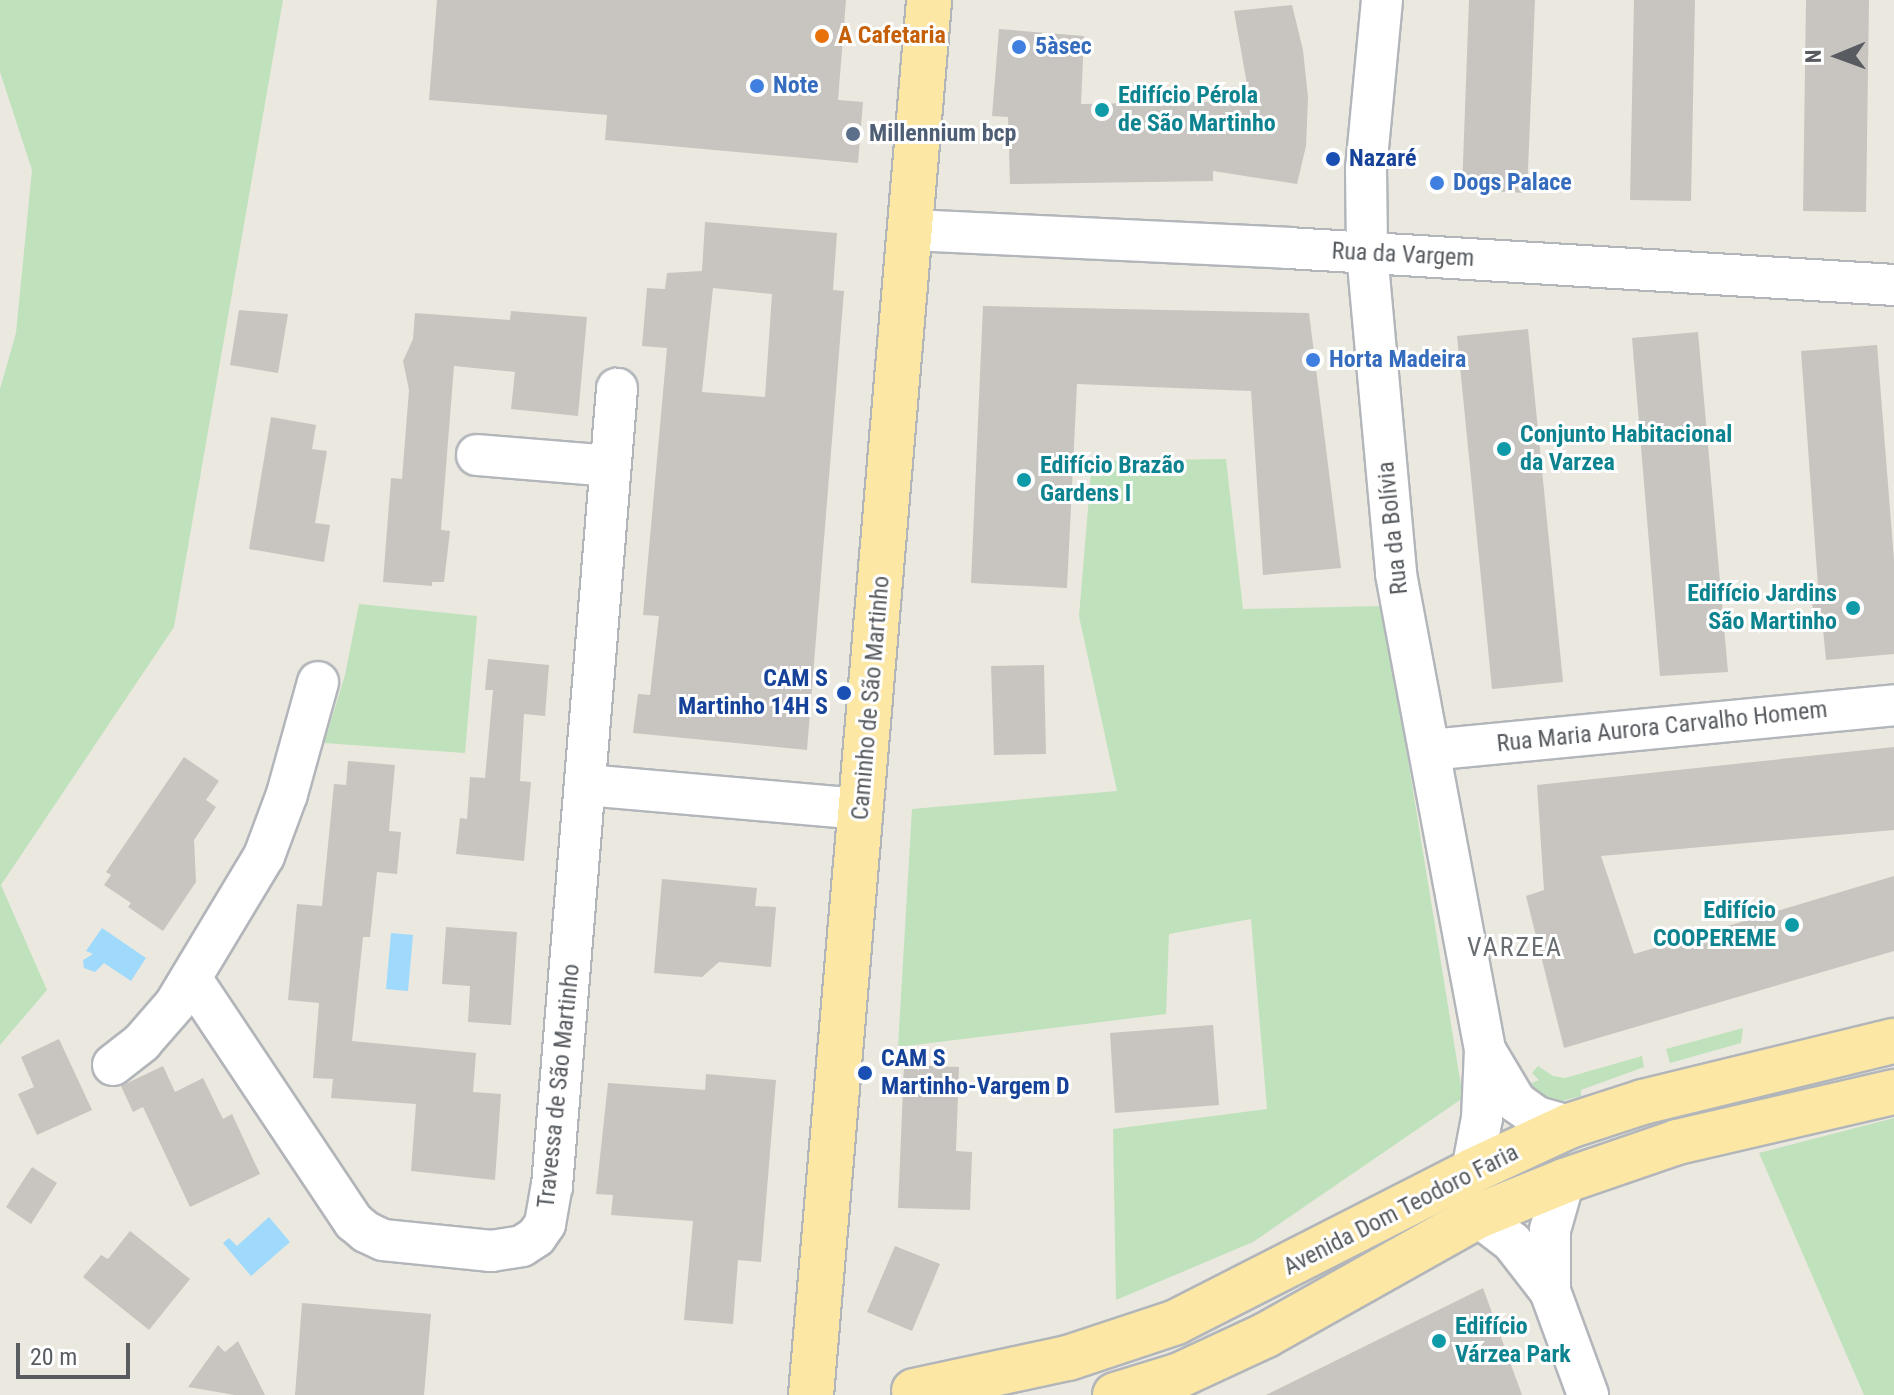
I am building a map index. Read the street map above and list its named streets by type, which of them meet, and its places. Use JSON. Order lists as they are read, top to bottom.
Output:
{
  "streets": {
    "main road": ["Caminho de São Martinho", "Avenida Dom Teodoro Faria"],
    "street": [
      "Rua da Vargem",
      "Rua da Bolívia",
      "Rua Maria Aurora Carvalho Homem",
      "Travessa de São Martinho"
    ]
  },
  "crossings": [
    ["Rua da Vargem", "Rua da Bolívia"],
    ["Rua da Vargem", "Caminho de São Martinho"],
    ["Rua da Bolívia", "Rua Maria Aurora Carvalho Homem"],
    ["Rua da Bolívia", "Avenida Dom Teodoro Faria"]
  ],
  "districts": ["VARZEA"],
  "places": [
    "A Cafetaria",
    "5àsec",
    "Note",
    "Edifício Pérola de São Martinho",
    "Millennium bcp",
    "Nazaré",
    "Dogs Palace",
    "Horta Madeira",
    "Conjunto Habitacional da Varzea",
    "Edifício Brazão Gardens I",
    "Edifício Jardins São Martinho",
    "CAM S Martinho 14H S",
    "Edifício COOPEREME",
    "CAM S Martinho-Vargem D",
    "Edifício Várzea Park"
  ],
  "scale_bar": "20 m",
  "north": "left"
}
